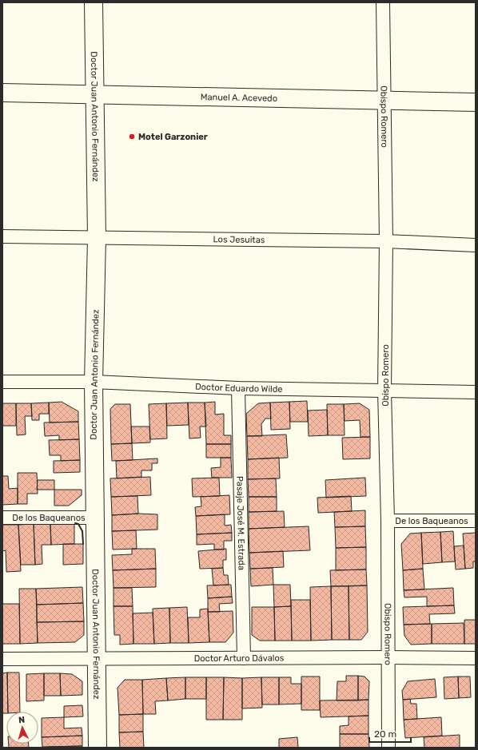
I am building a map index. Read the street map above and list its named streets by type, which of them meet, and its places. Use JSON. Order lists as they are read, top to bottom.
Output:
{
  "streets": {
    "street": [
      "Manuel A. Acevedo",
      "Doctor Juan Antonio Fernández",
      "Obispo Romero",
      "Los Jesuitas",
      "Doctor Eduardo Wilde",
      "De los Baqueanos",
      "Pasaje José M. Estrada",
      "Doctor Arturo Dávalos"
    ]
  },
  "crossings": [
    ["Manuel A. Acevedo", "Doctor Juan Antonio Fernández"],
    ["Manuel A. Acevedo", "Obispo Romero"],
    ["Doctor Juan Antonio Fernández", "Los Jesuitas"],
    ["Doctor Juan Antonio Fernández", "Doctor Eduardo Wilde"],
    ["Doctor Juan Antonio Fernández", "De los Baqueanos"],
    ["Doctor Juan Antonio Fernández", "Doctor Arturo Dávalos"],
    ["Obispo Romero", "Los Jesuitas"],
    ["Obispo Romero", "Doctor Eduardo Wilde"],
    ["Obispo Romero", "De los Baqueanos"],
    ["Obispo Romero", "Doctor Arturo Dávalos"],
    ["Doctor Eduardo Wilde", "Pasaje José M. Estrada"],
    ["Pasaje José M. Estrada", "Doctor Arturo Dávalos"]
  ],
  "places": ["Motel Garzonier"],
  "scale_bar": "20 m",
  "north": "top"
}
